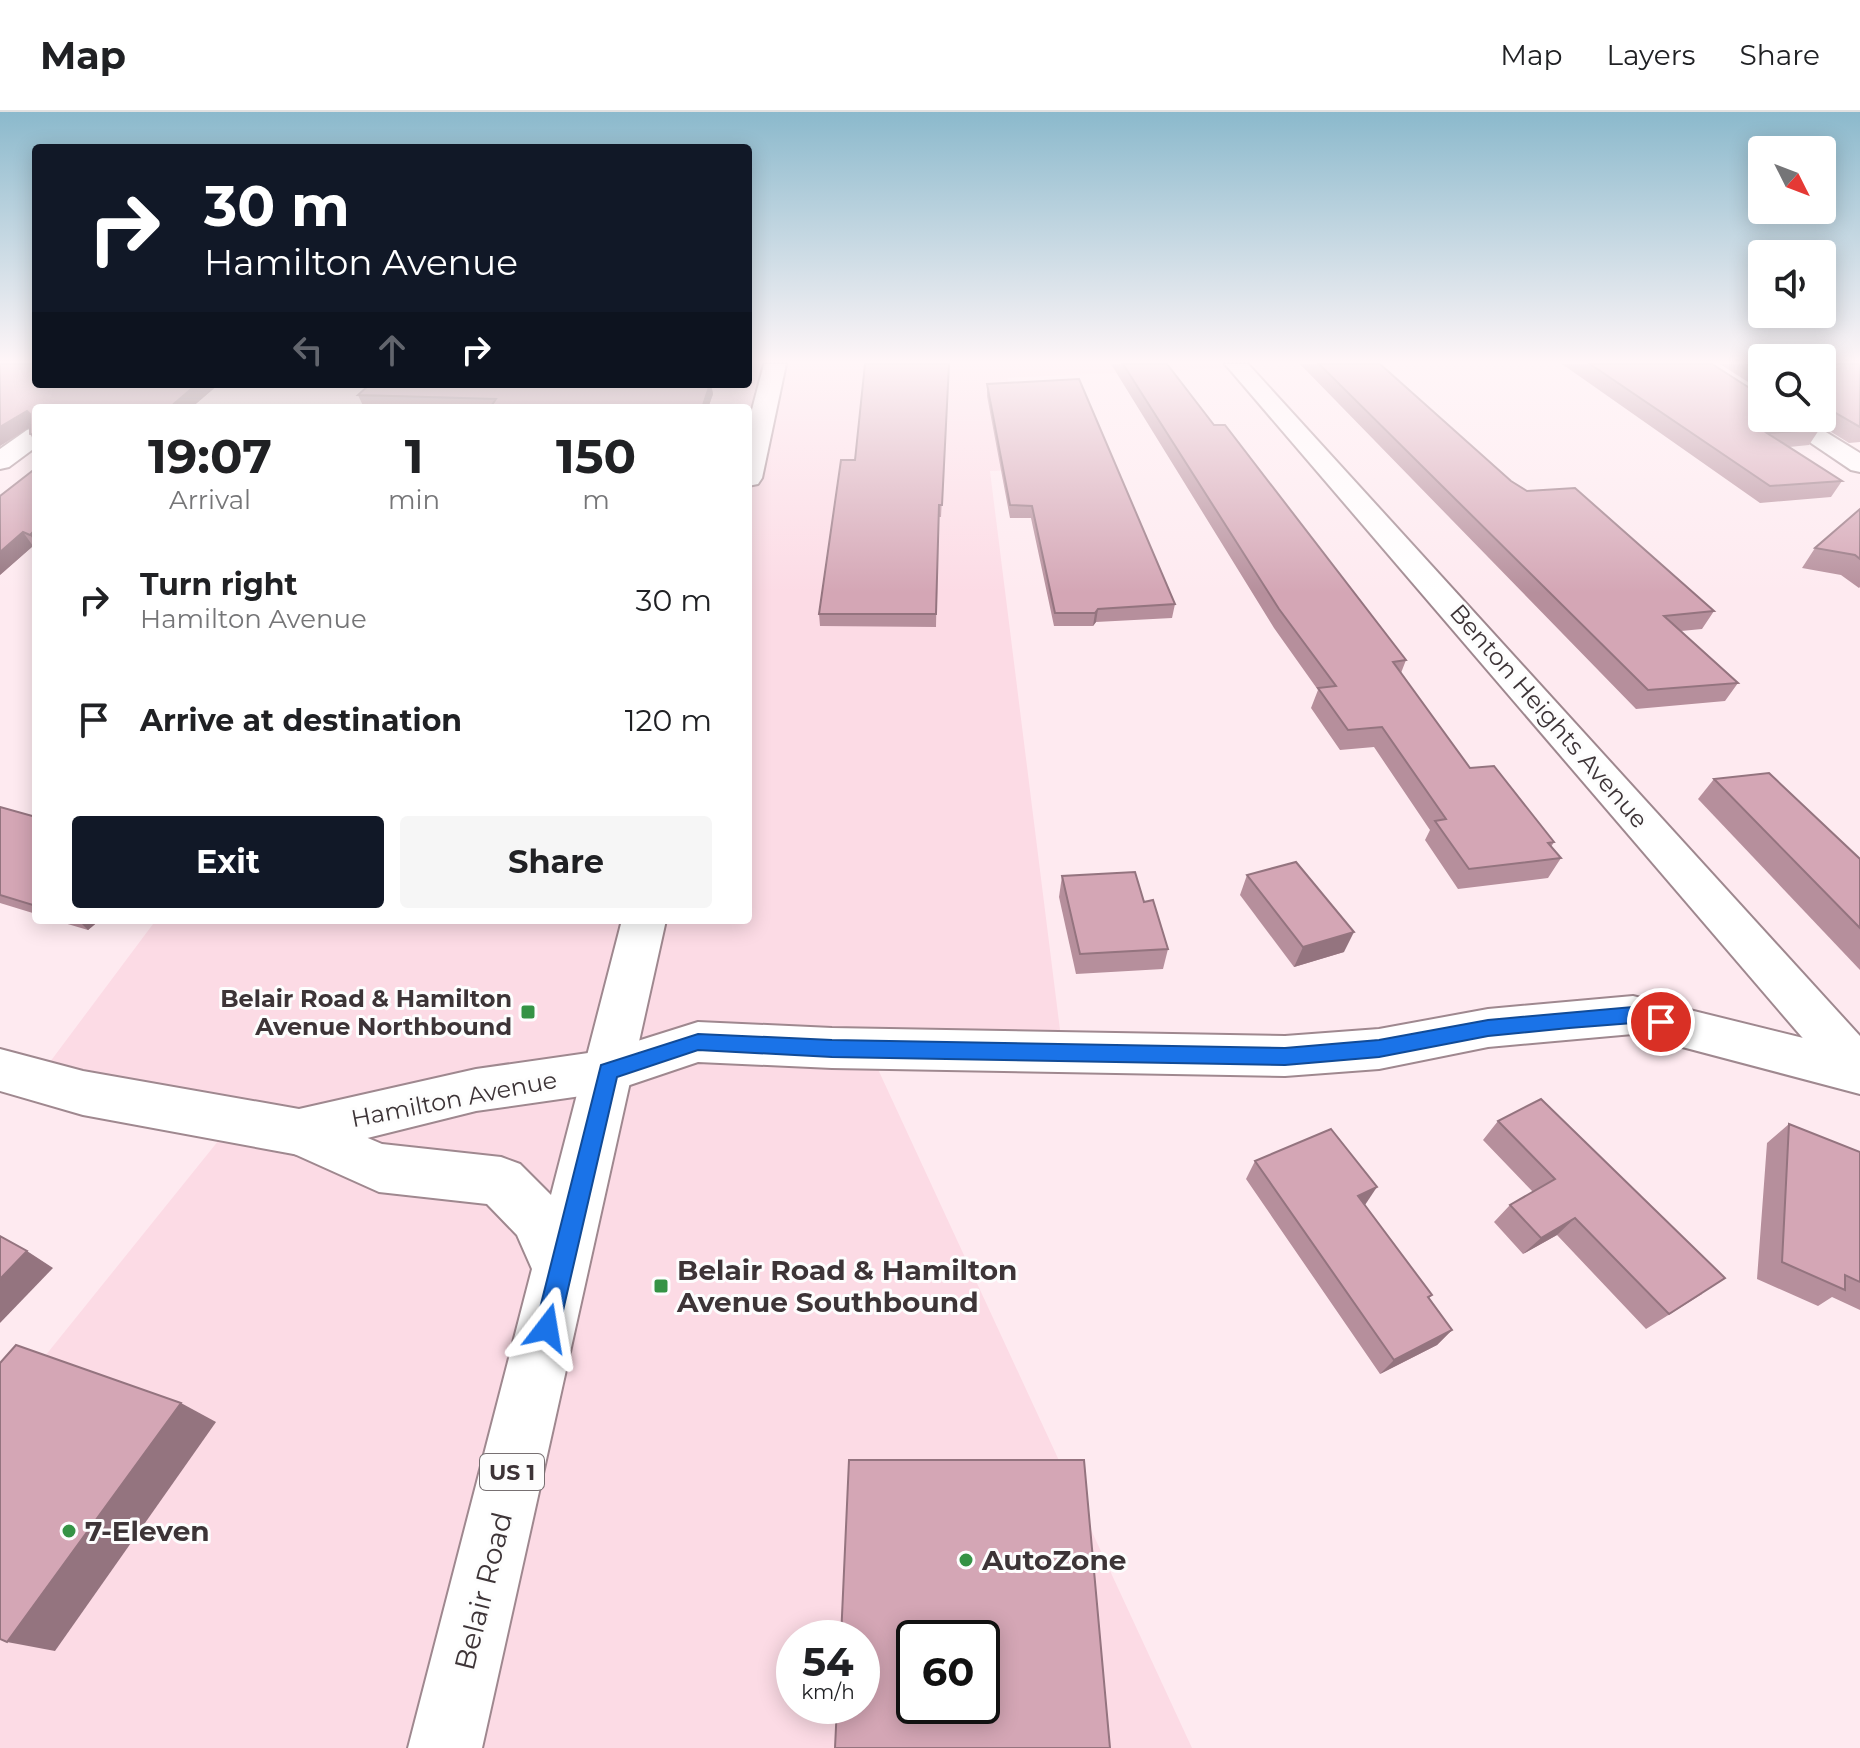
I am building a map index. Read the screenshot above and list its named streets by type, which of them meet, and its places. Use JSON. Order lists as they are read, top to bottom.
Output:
{
  "streets": {
    "street": [
      "Benton Heights Avenue",
      "Hamilton Avenue",
      "US 1",
      "Belair Road"
    ]
  },
  "crossings": [
    ["Benton Heights Avenue", "Hamilton Avenue"],
    ["Hamilton Avenue", "Belair Road"]
  ],
  "places": {
    "transit": ["Belair Road & Hamilton Avenue Northbound", "Belair Road & Hamilton Avenue Southbound"],
    "other": ["7-Eleven", "AutoZone"]
  },
  "north": "bottom right",
  "page": {
    "header": "Map",
    "nav": ["Map", "Layers", "Share"],
    "turn": ["30 m", "Hamilton Avenue"],
    "eta": [
      "19:07",
      "Arrival",
      "1",
      "min",
      "150",
      "m"
    ],
    "list": [
      {
        "name": "Turn right",
        "note": "Hamilton Avenue",
        "value": "30 m"
      },
      {
        "name": "Arrive at destination",
        "value": "120 m"
      }
    ],
    "buttons": ["Exit", "Share"],
    "speed": "54 km/h",
    "limit": "60"
  }
}
